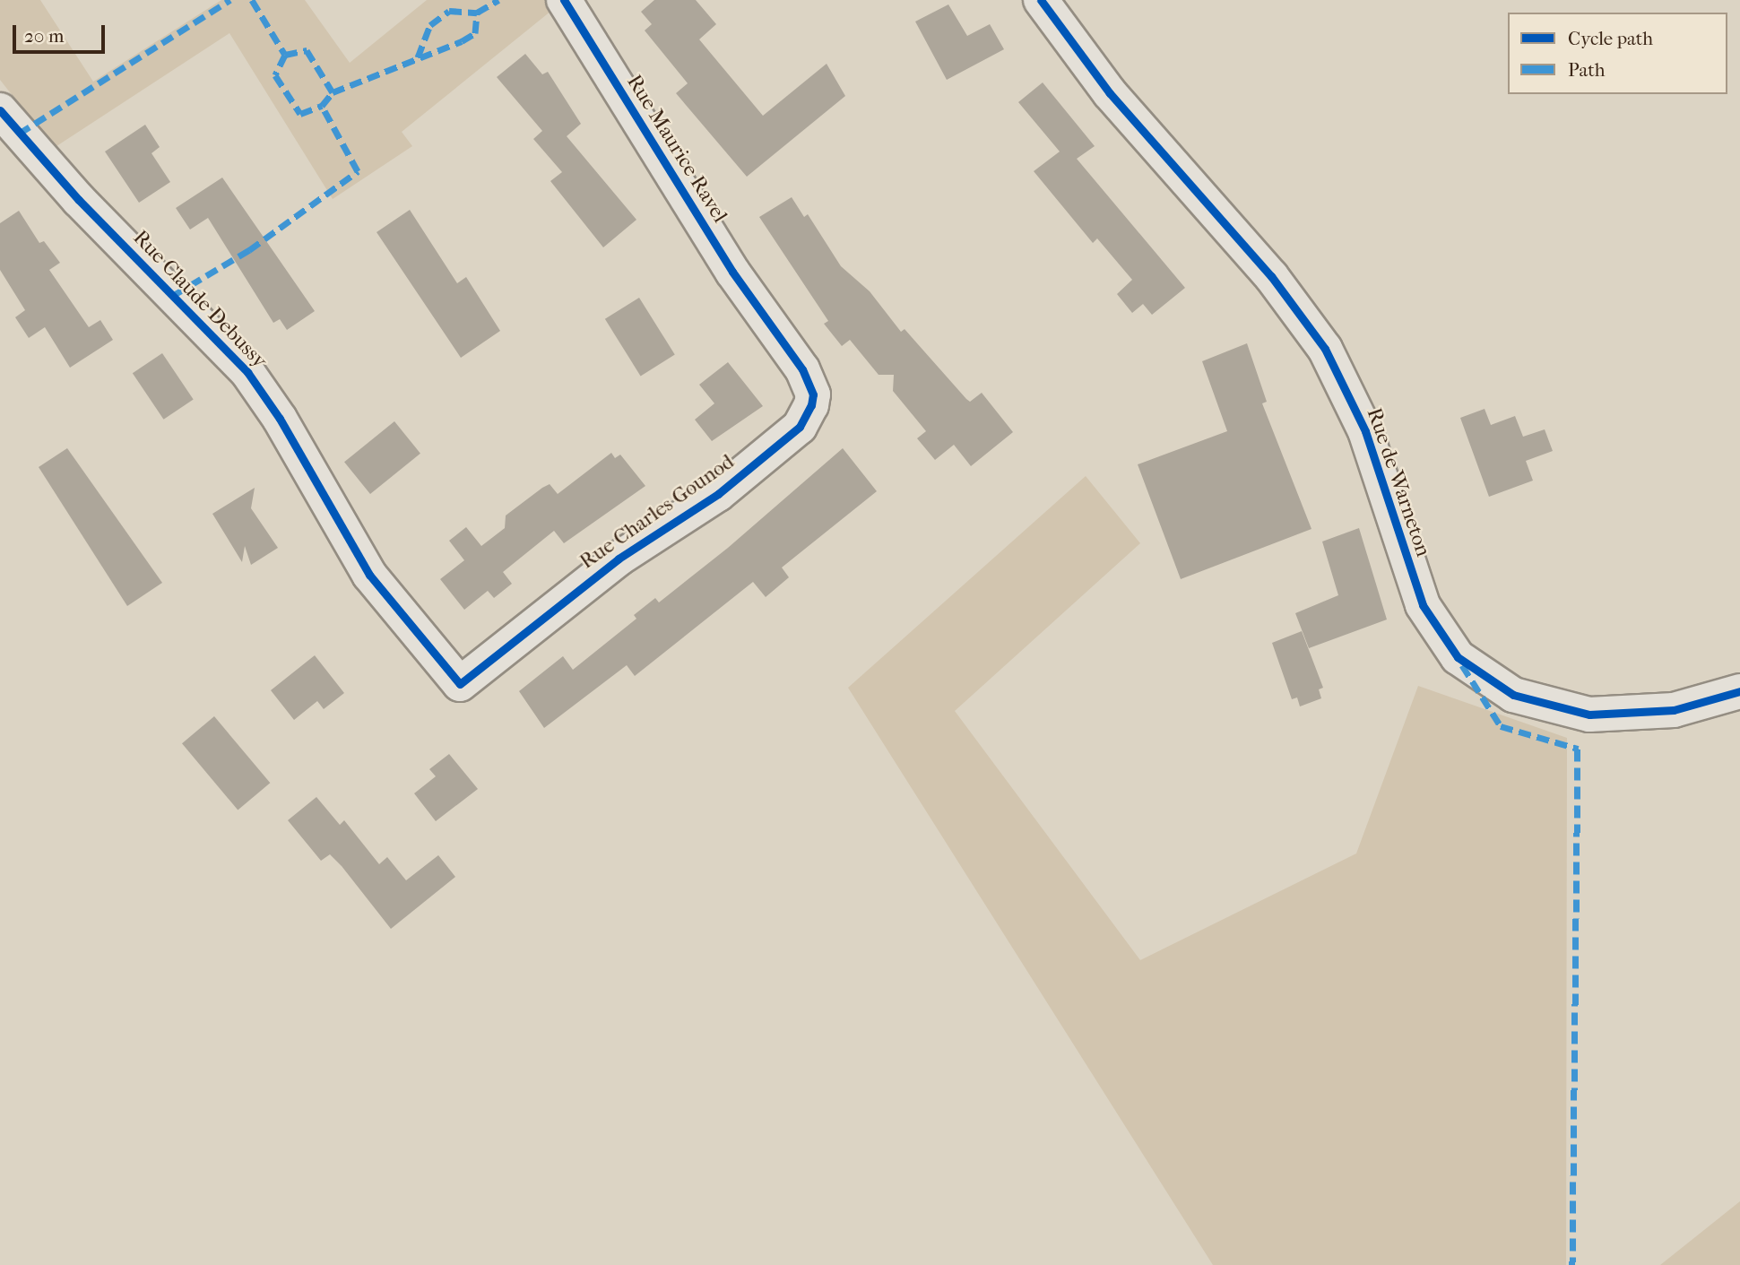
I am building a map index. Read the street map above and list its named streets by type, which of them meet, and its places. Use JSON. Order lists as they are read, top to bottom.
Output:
{
  "streets": {
    "street": [
      "Rue Maurice Ravel",
      "Rue Claude Debussy",
      "Rue de Warneton",
      "Rue Charles Gounod"
    ]
  },
  "crossings": [
    ["Rue Maurice Ravel", "Rue Charles Gounod"],
    ["Rue Claude Debussy", "Rue Charles Gounod"]
  ],
  "legend": ["Cycle path", "Path"],
  "scale_bar": "20 m"
}
